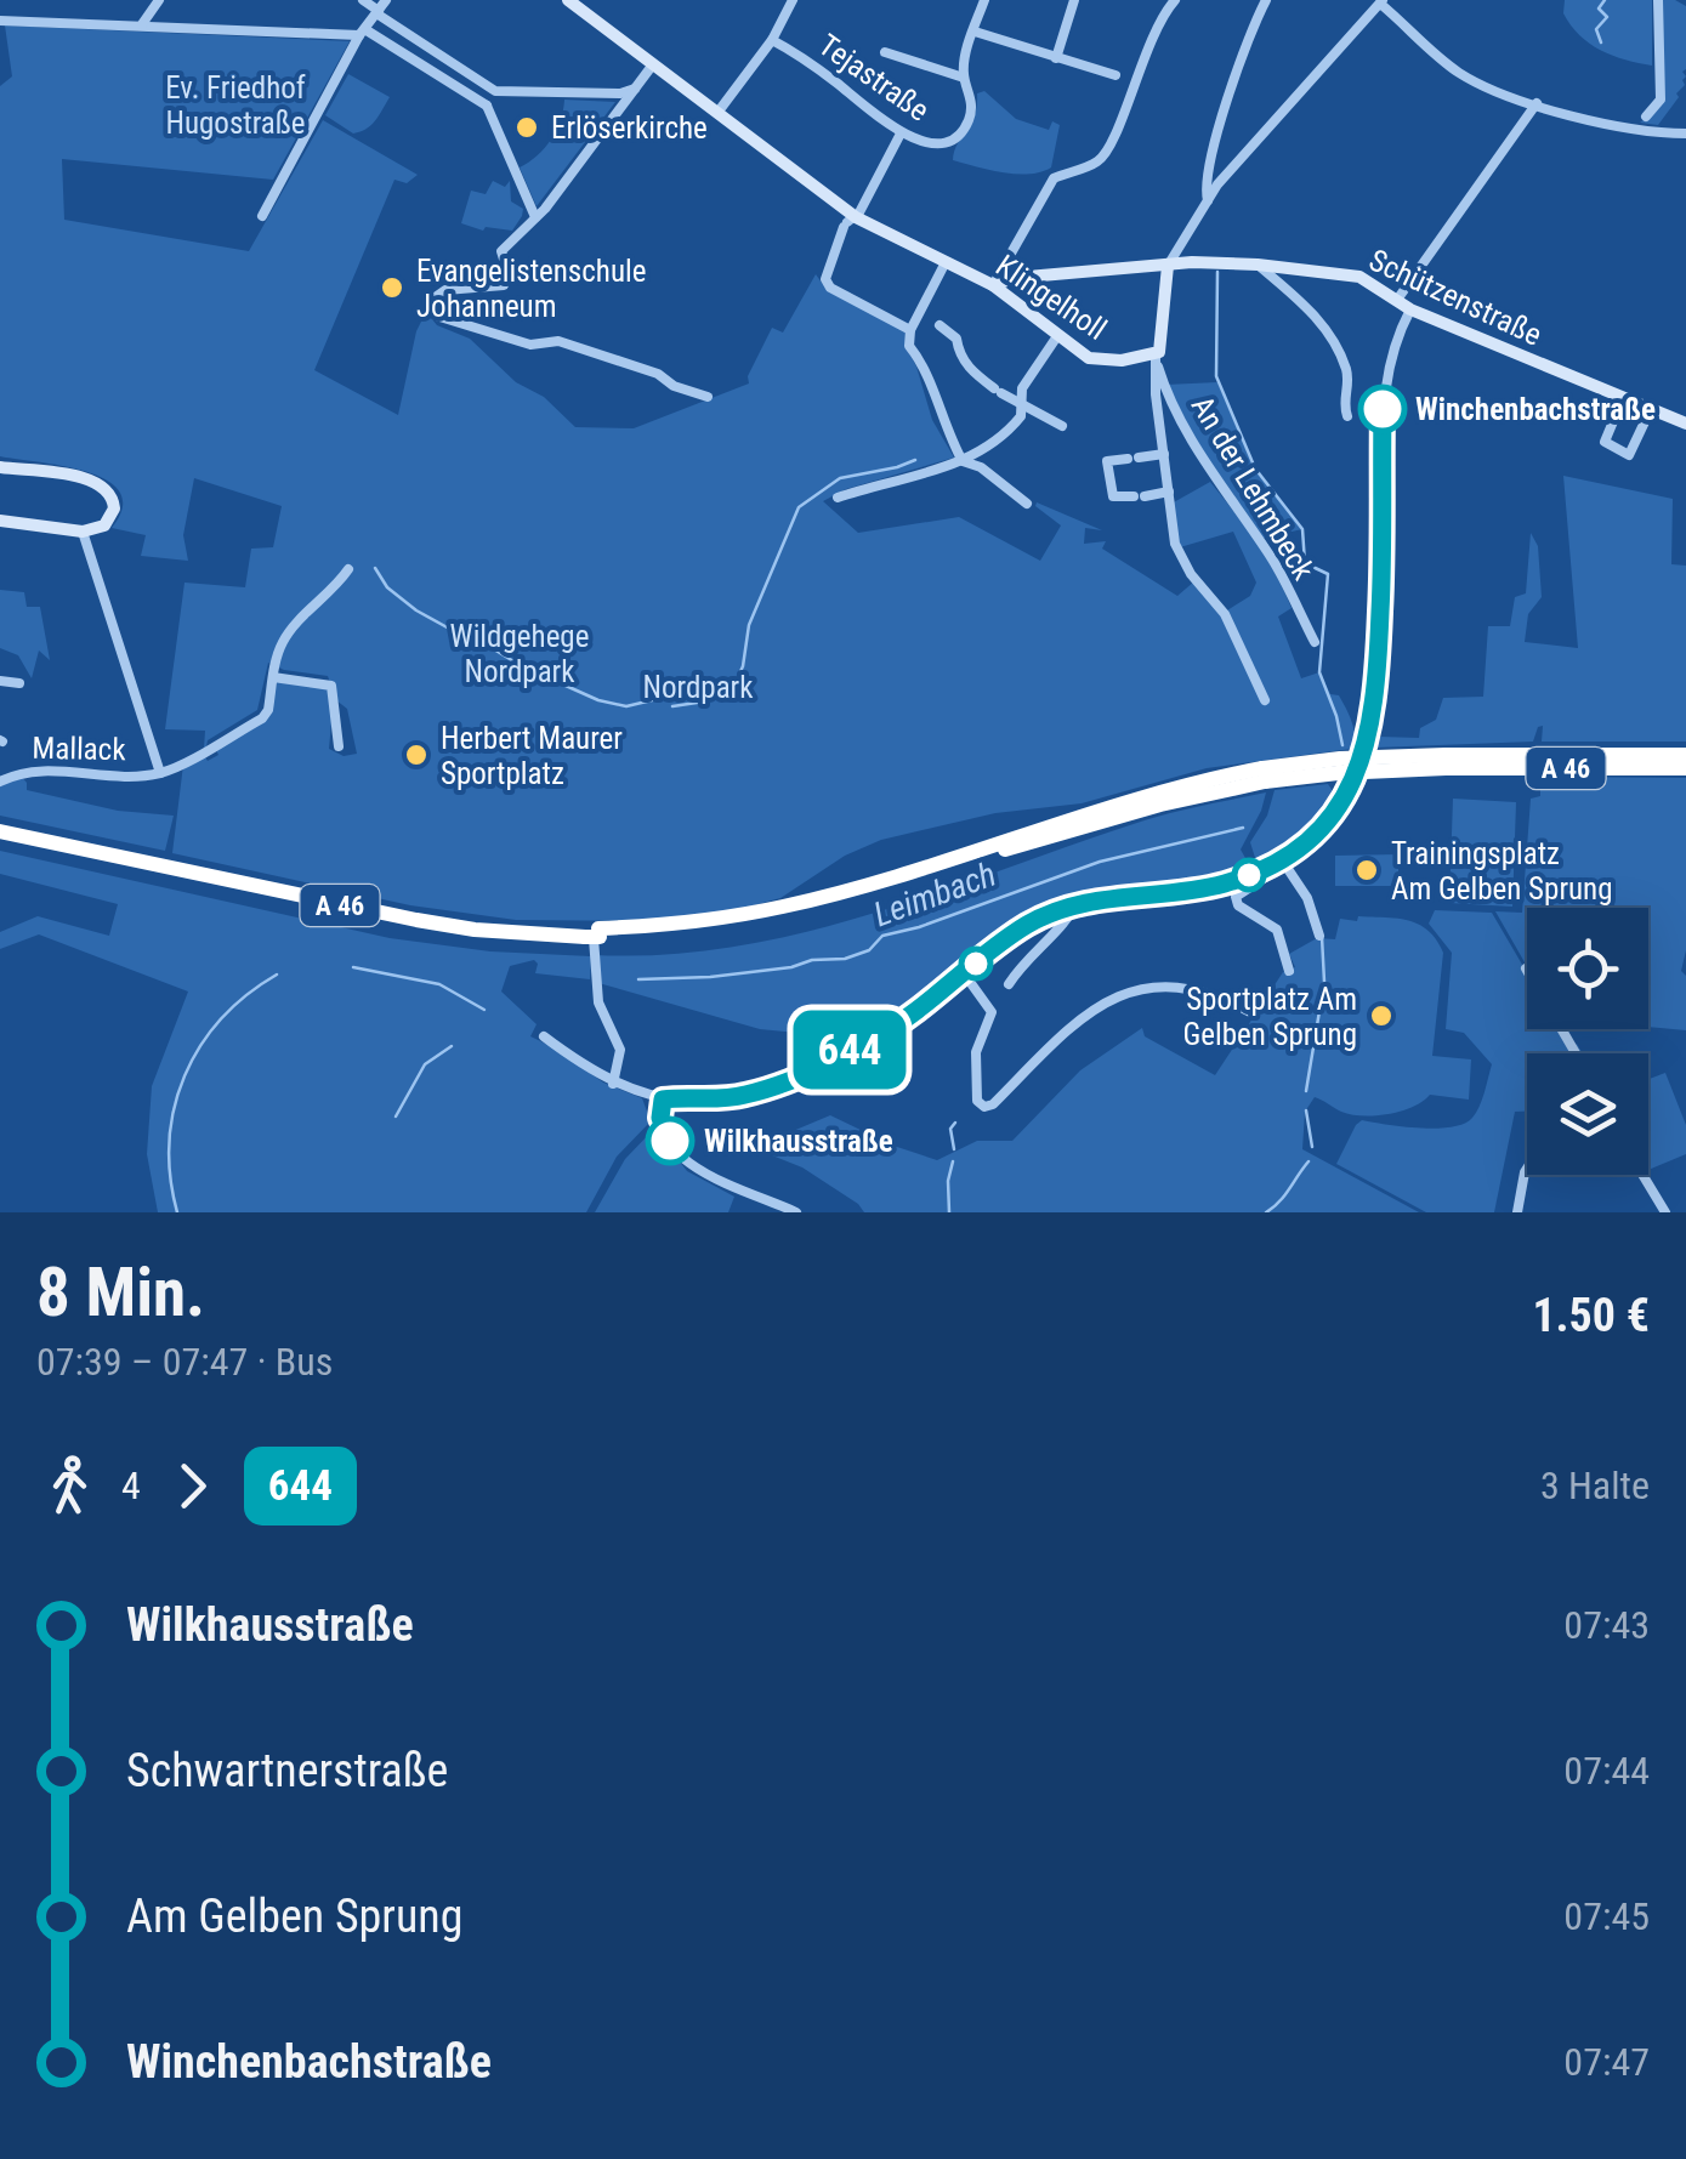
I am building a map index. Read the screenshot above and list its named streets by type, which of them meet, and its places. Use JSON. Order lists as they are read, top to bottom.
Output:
{
  "streets": {
    "highway": ["A 46"],
    "street": [
      "Tejastraße",
      "Klingelholl",
      "Schützenstraße",
      "An der Lehmbeck",
      "Mallack"
    ]
  },
  "crossings": [
    ["Klingelholl", "Schützenstraße"],
    ["Klingelholl", "An der Lehmbeck"]
  ],
  "water": ["Leimbach"],
  "parks": ["Ev. Friedhof Hugostraße", "Wildgehege Nordpark", "Nordpark"],
  "places": [
    "Erlöserkirche",
    "Evangelistenschule Johanneum",
    "Winchenbachstraße",
    "Herbert Maurer Sportplatz",
    "Trainingsplatz Am Gelben Sprung",
    "Sportplatz Am Gelben Sprung",
    "Wilkhausstraße"
  ],
  "lines": ["bus line 644"],
  "page": {
    "on_map": "644",
    "heading": ["8 Min.", "07:39 – 07:47 · Bus", "1.50 €"],
    "legs": ["4", "644", "3 Halte"],
    "list": [
      {
        "name": "Wilkhausstraße",
        "value": "07:43"
      },
      {
        "name": "Schwartnerstraße",
        "value": "07:44"
      },
      {
        "name": "Am Gelben Sprung",
        "value": "07:45"
      },
      {
        "name": "Winchenbachstraße",
        "value": "07:47"
      }
    ]
  }
}
